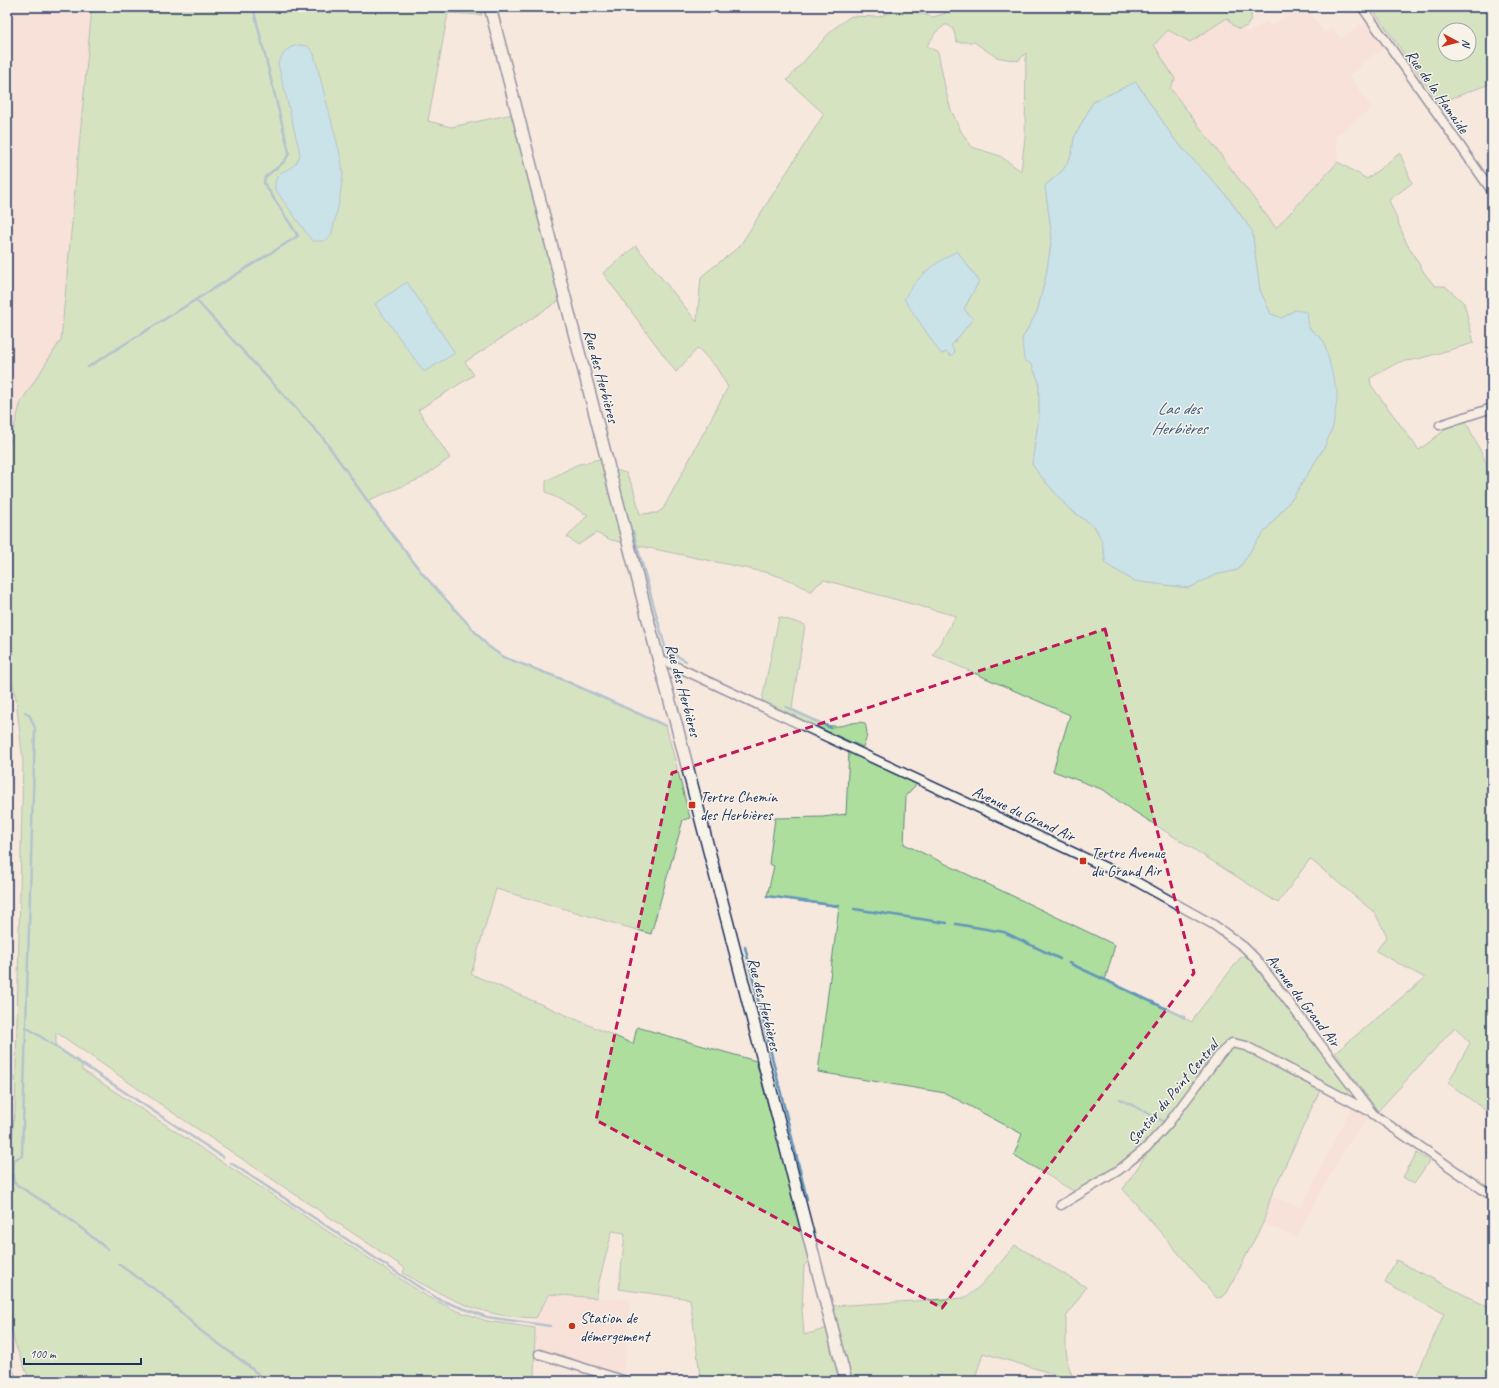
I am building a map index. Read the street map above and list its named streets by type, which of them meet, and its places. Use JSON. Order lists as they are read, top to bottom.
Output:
{
  "streets": {
    "street": [
      "Rue de la Hamaide",
      "Rue des Herbières",
      "Avenue du Grand Air",
      "Sentier du Point Central"
    ]
  },
  "crossings": [
    ["Rue des Herbières", "Avenue du Grand Air"],
    ["Avenue du Grand Air", "Sentier du Point Central"]
  ],
  "water": ["Lac des Herbières"],
  "places": {
    "transit": ["Tertre Chemin des Herbières", "Tertre Avenue du Grand Air"],
    "other": ["Station de démergement"]
  },
  "scale_bar": "100 m",
  "north": "right"
}
